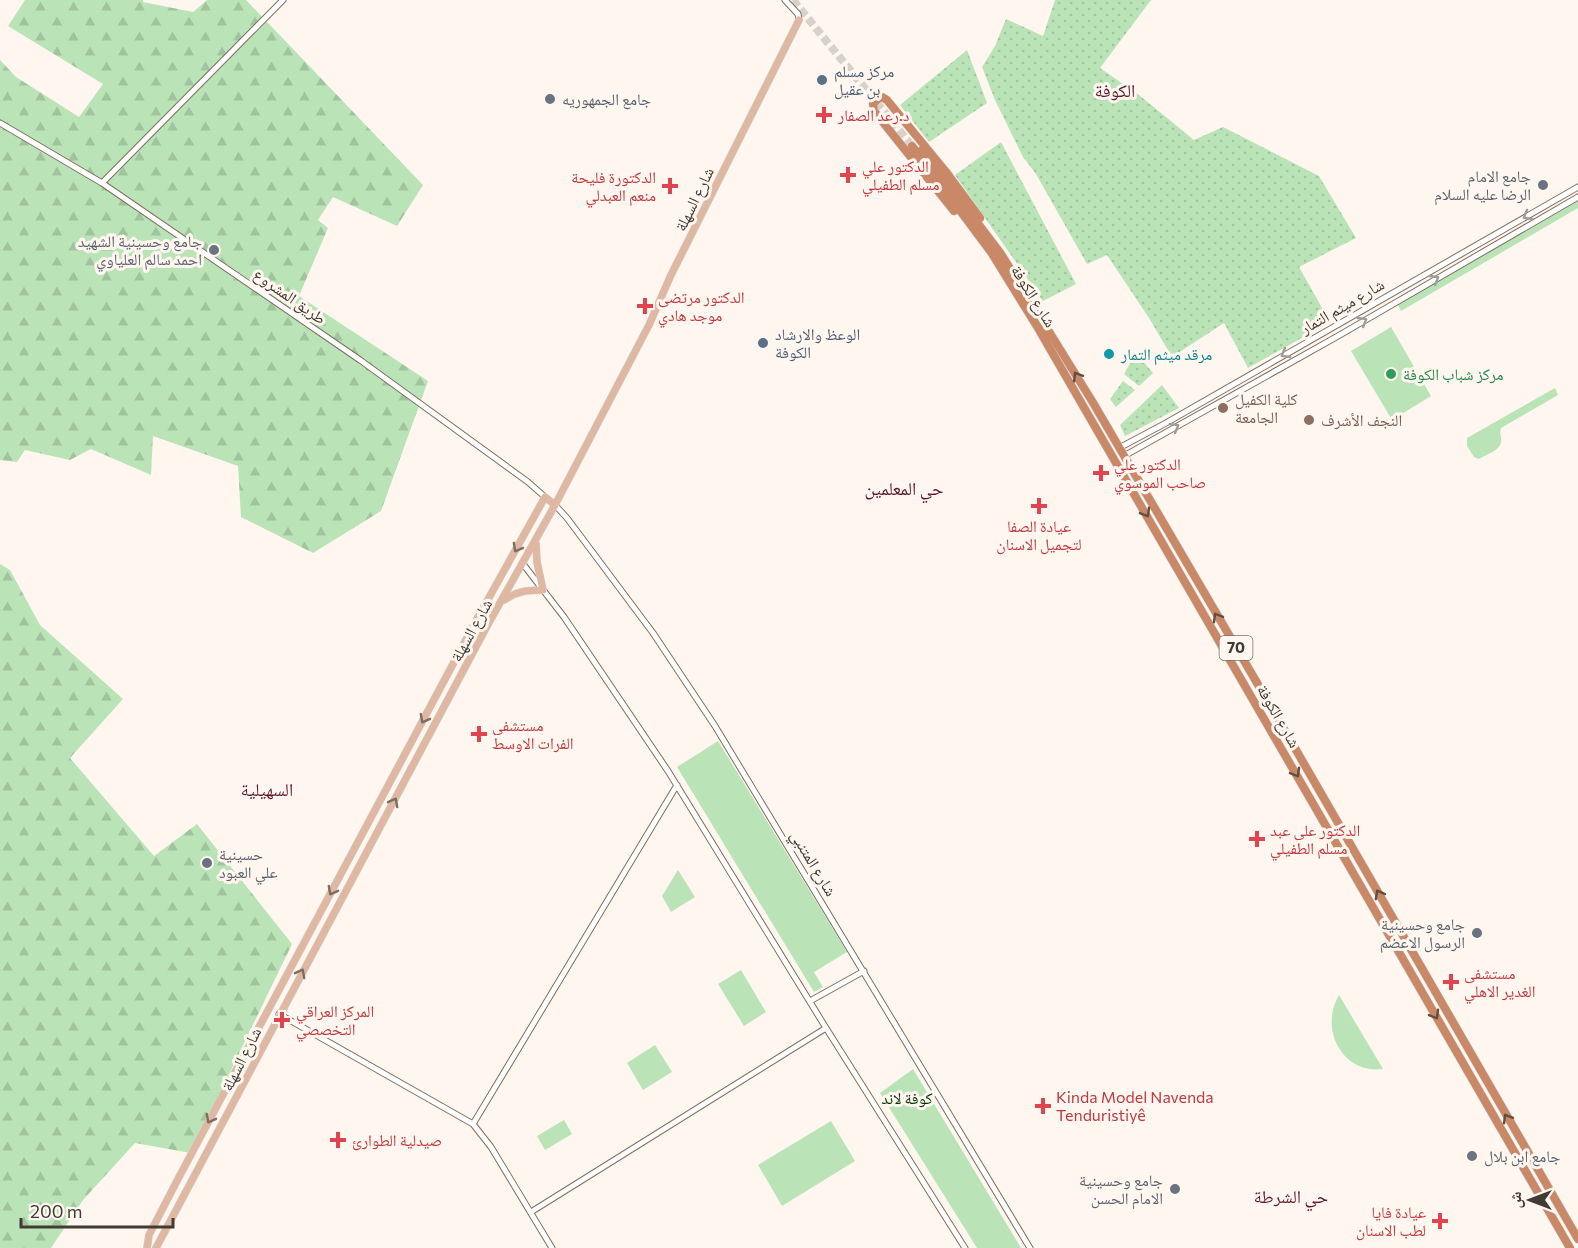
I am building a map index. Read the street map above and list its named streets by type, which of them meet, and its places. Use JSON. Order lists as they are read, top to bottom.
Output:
{
  "streets": {
    "highway": ["شارع الكوفة", "70"],
    "main road": ["شارع السهلة", "طريق المشروع"],
    "street": ["شارع ميثم التمار", "شارع المتنبي"]
  },
  "crossings": [
    ["شارع السهلة", "طريق المشروع"],
    ["شارع السهلة", "شارع المتنبي"],
    ["طريق المشروع", "شارع المتنبي"],
    ["شارع الكوفة", "شارع ميثم التمار"]
  ],
  "districts": [
    "الكوفة",
    "حي المعلمين",
    "السهيلية",
    "حي الشرطة"
  ],
  "parks": ["كوفة لاند"],
  "places": {
    "other": [
      "مركز مسلم بن عقيل",
      "جامع الجمهوريه",
      "جامع الامام الرضا عليه السلام",
      "جامع وحسينية الشهيد احمد سالم العلياوي",
      "الوعظ والارشاد الكوفة",
      "مرقد ميثم التمار",
      "مركز شباب الكوفة",
      "كلية الكفيل الجامعة",
      "النجف الأشرف",
      "حسينية علي العبود",
      "جامع وحسينية الرسول الاعضم",
      "جامع ابن بلال",
      "جامع وحسينية الامام الحسن"
    ],
    "health": [
      "د.رعد الصفار",
      "الدكتور علي مسلم الطفيلي",
      "الدكتورة فليحة منعم العبدلي",
      "الدكتور مرتضى موجد هادي",
      "الدكتور علي صاحب الموسوي",
      "عيادة الصفا لتجميل الاسنان",
      "مستشفى الفرات الاوسط",
      "الدكتور علي عبد مسلم الطفيلي",
      "مستشفى الغدير الاهلي",
      "المركز العراقي التخصصي",
      "Kinda Model Navenda Tenduristiyê",
      "صيدلية الطوارئ",
      "عيادة فايا لطب الاسنان"
    ]
  },
  "scale_bar": "200 m",
  "north": "left"
}
